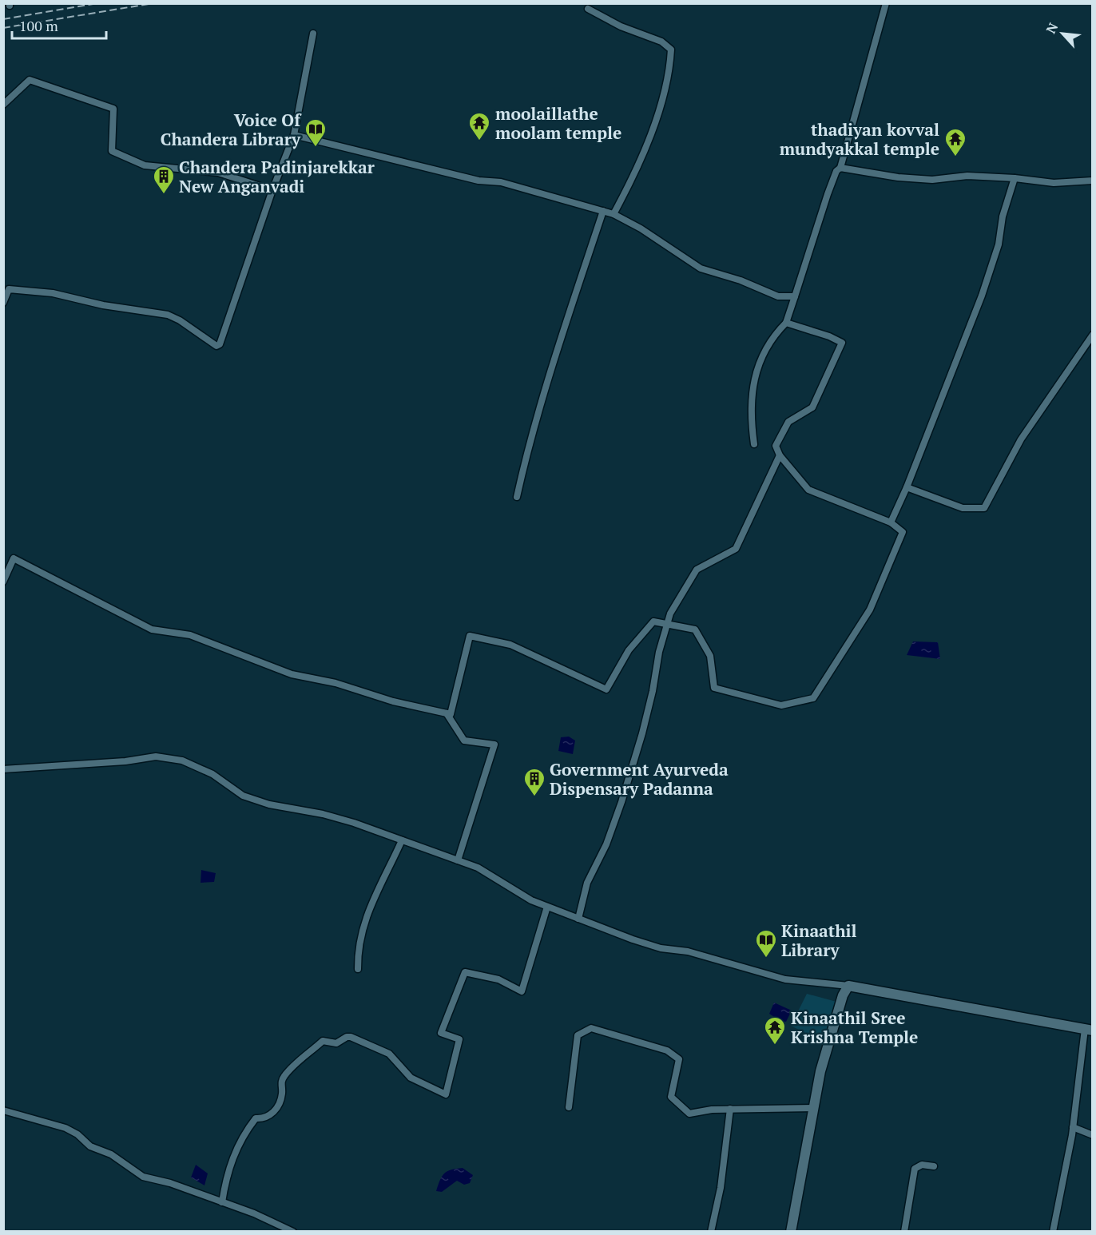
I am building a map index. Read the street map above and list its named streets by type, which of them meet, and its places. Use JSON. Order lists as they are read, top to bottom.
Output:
{
  "places": {
    "temple": ["moolaillathe moolam temple", "thadiyan kovval mundyakkal temple", "Kinaathil Sree Krishna Temple"],
    "library": ["Voice Of Chandera Library", "Kinaathil Library"],
    "building": ["Chandera Padinjarekkar New Anganvadi", "Government Ayurveda Dispensary Padanna"]
  },
  "scale_bar": "100 m",
  "north": "top left"
}
